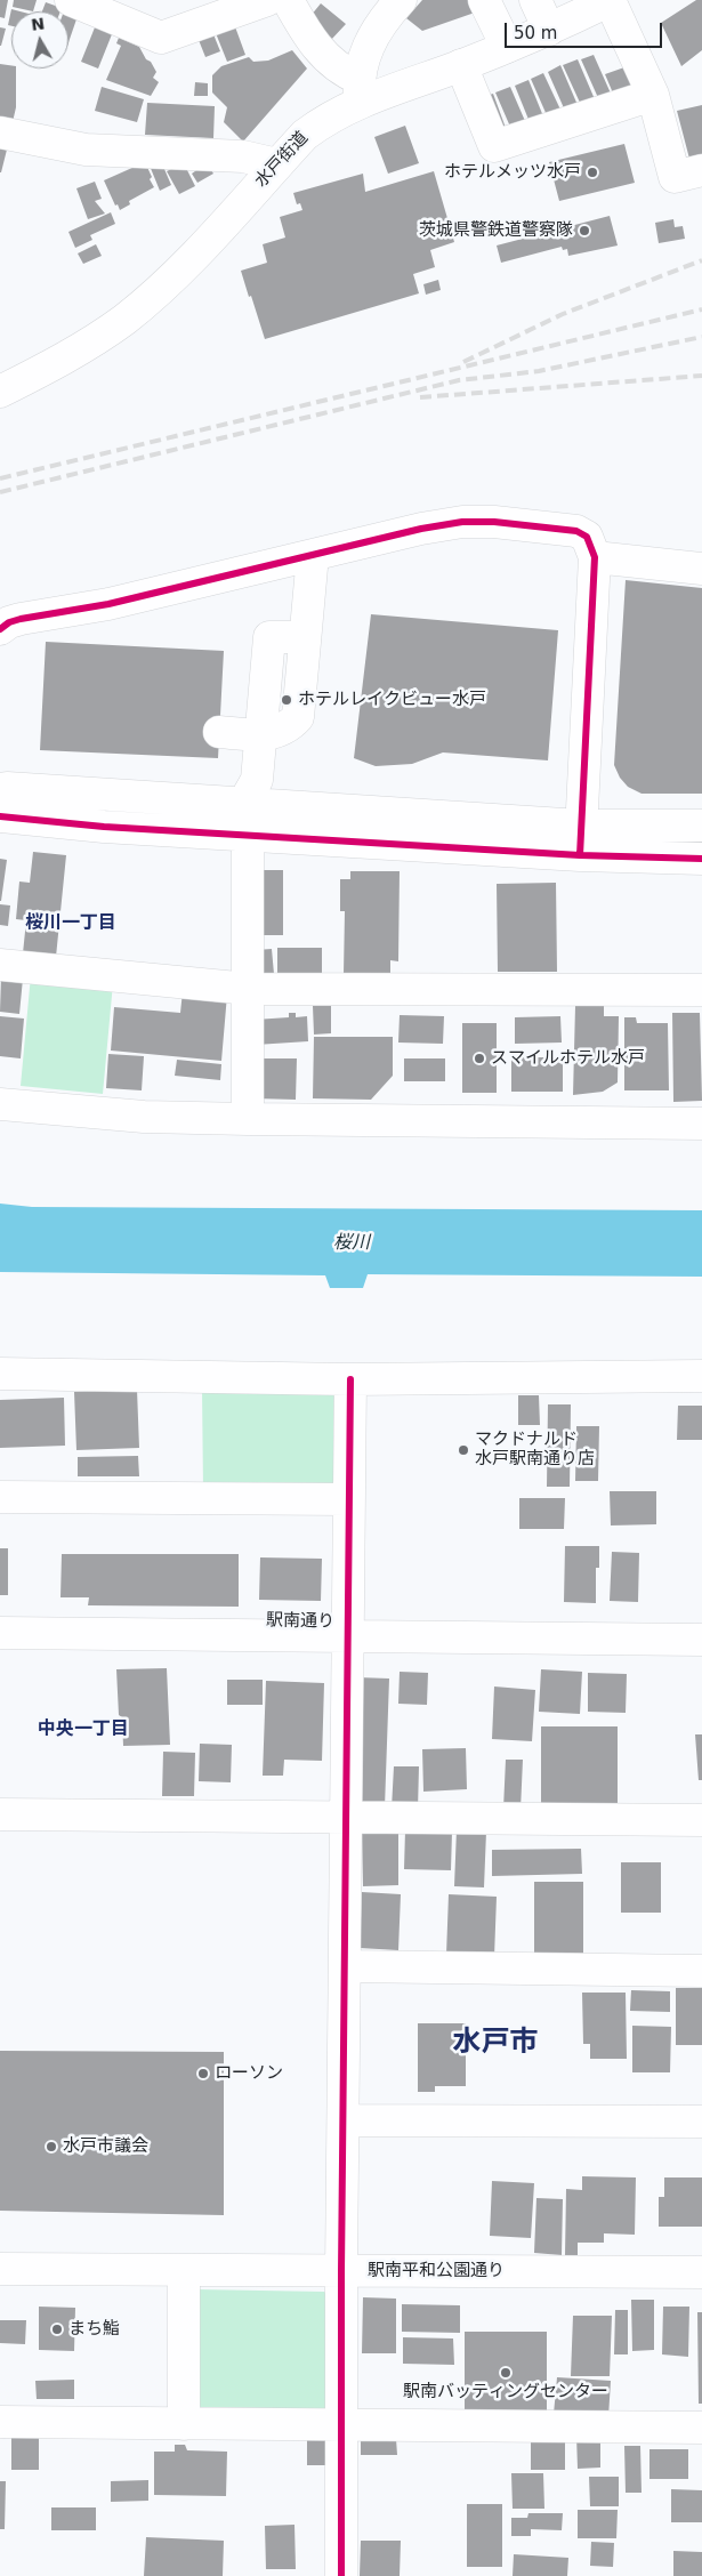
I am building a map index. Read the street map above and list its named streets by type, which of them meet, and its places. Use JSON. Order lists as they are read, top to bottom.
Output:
{
  "streets": {
    "street": ["水戸街道", "駅南通り", "駅南平和公園通り"]
  },
  "districts": ["桜川一丁目", "中央一丁目", "水戸市"],
  "water": ["桜川"],
  "places": [
    "ホテルメッツ水戸",
    "茨城県警鉄道警察隊",
    "ホテルレイクビュー水戸",
    "スマイルホテル水戸",
    "マクドナルド 水戸駅南通り店",
    "ローソン",
    "水戸市議会",
    "まち鮨",
    "駅南バッティングセンター"
  ],
  "scale_bar": "50 m",
  "north": "top"
}
